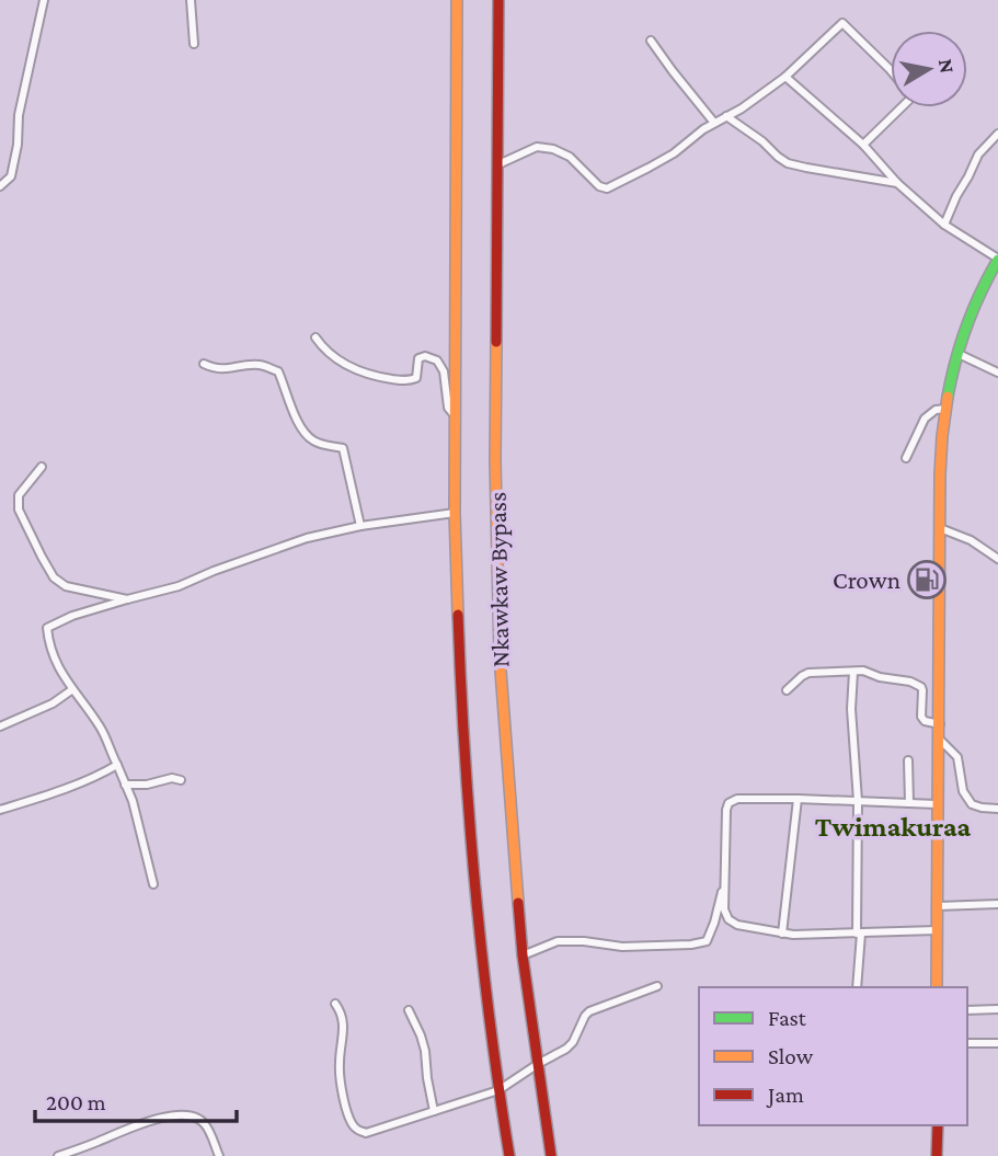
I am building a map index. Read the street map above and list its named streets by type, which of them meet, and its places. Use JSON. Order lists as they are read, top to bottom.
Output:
{
  "streets": {
    "main road": ["Nkawkaw Bypass"]
  },
  "districts": ["Twimakuraa"],
  "places": {
    "fuel station": ["Crown"]
  },
  "legend": ["Fast", "Slow", "Jam"],
  "scale_bar": "200 m",
  "north": "right"
}
